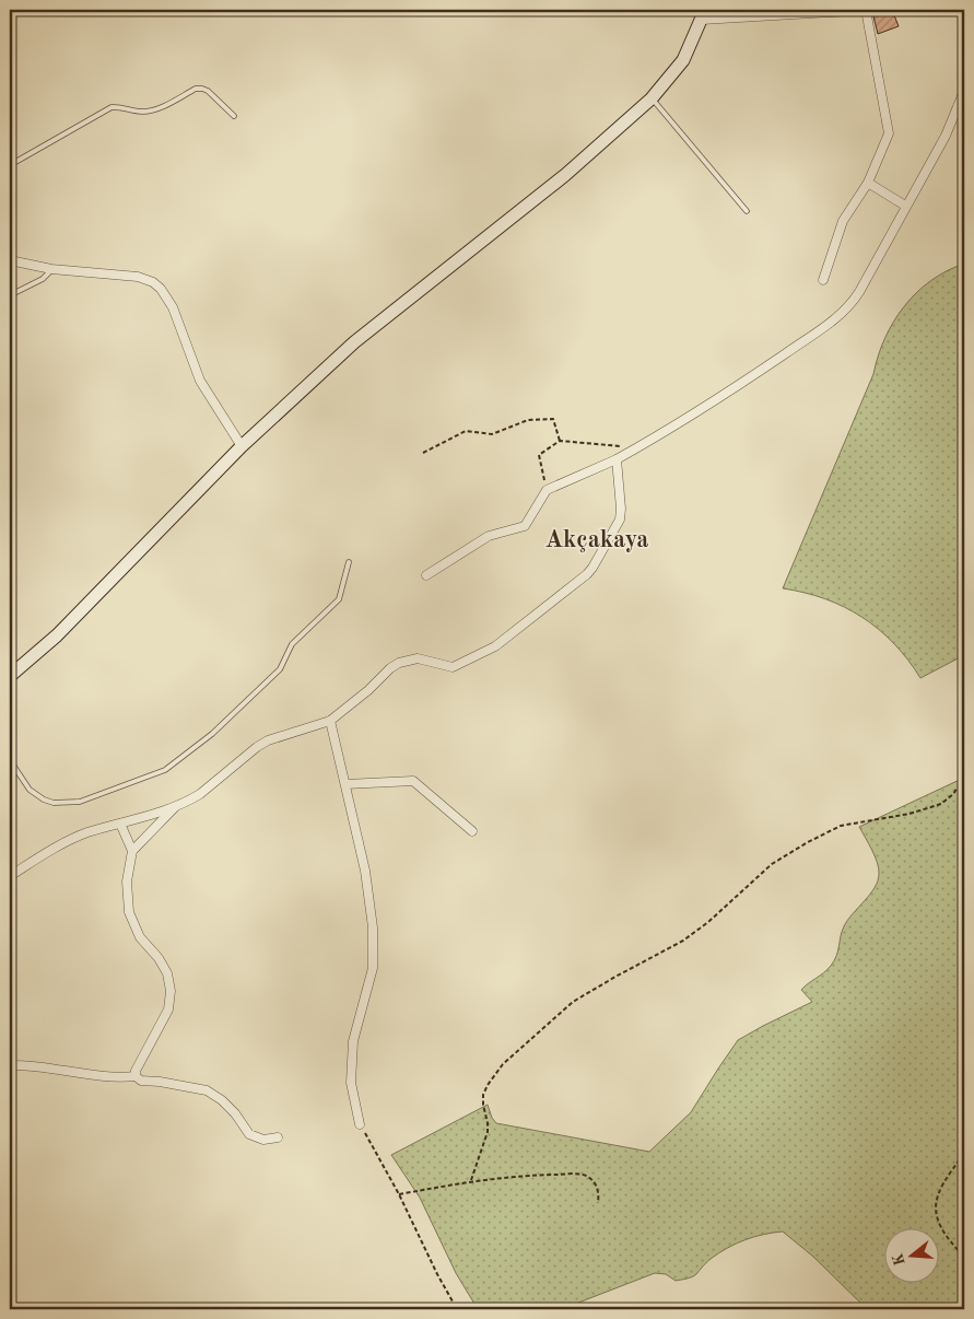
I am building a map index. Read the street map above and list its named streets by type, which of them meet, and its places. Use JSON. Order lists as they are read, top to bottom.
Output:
{
  "districts": ["Akçakaya"],
  "north": "left"
}
